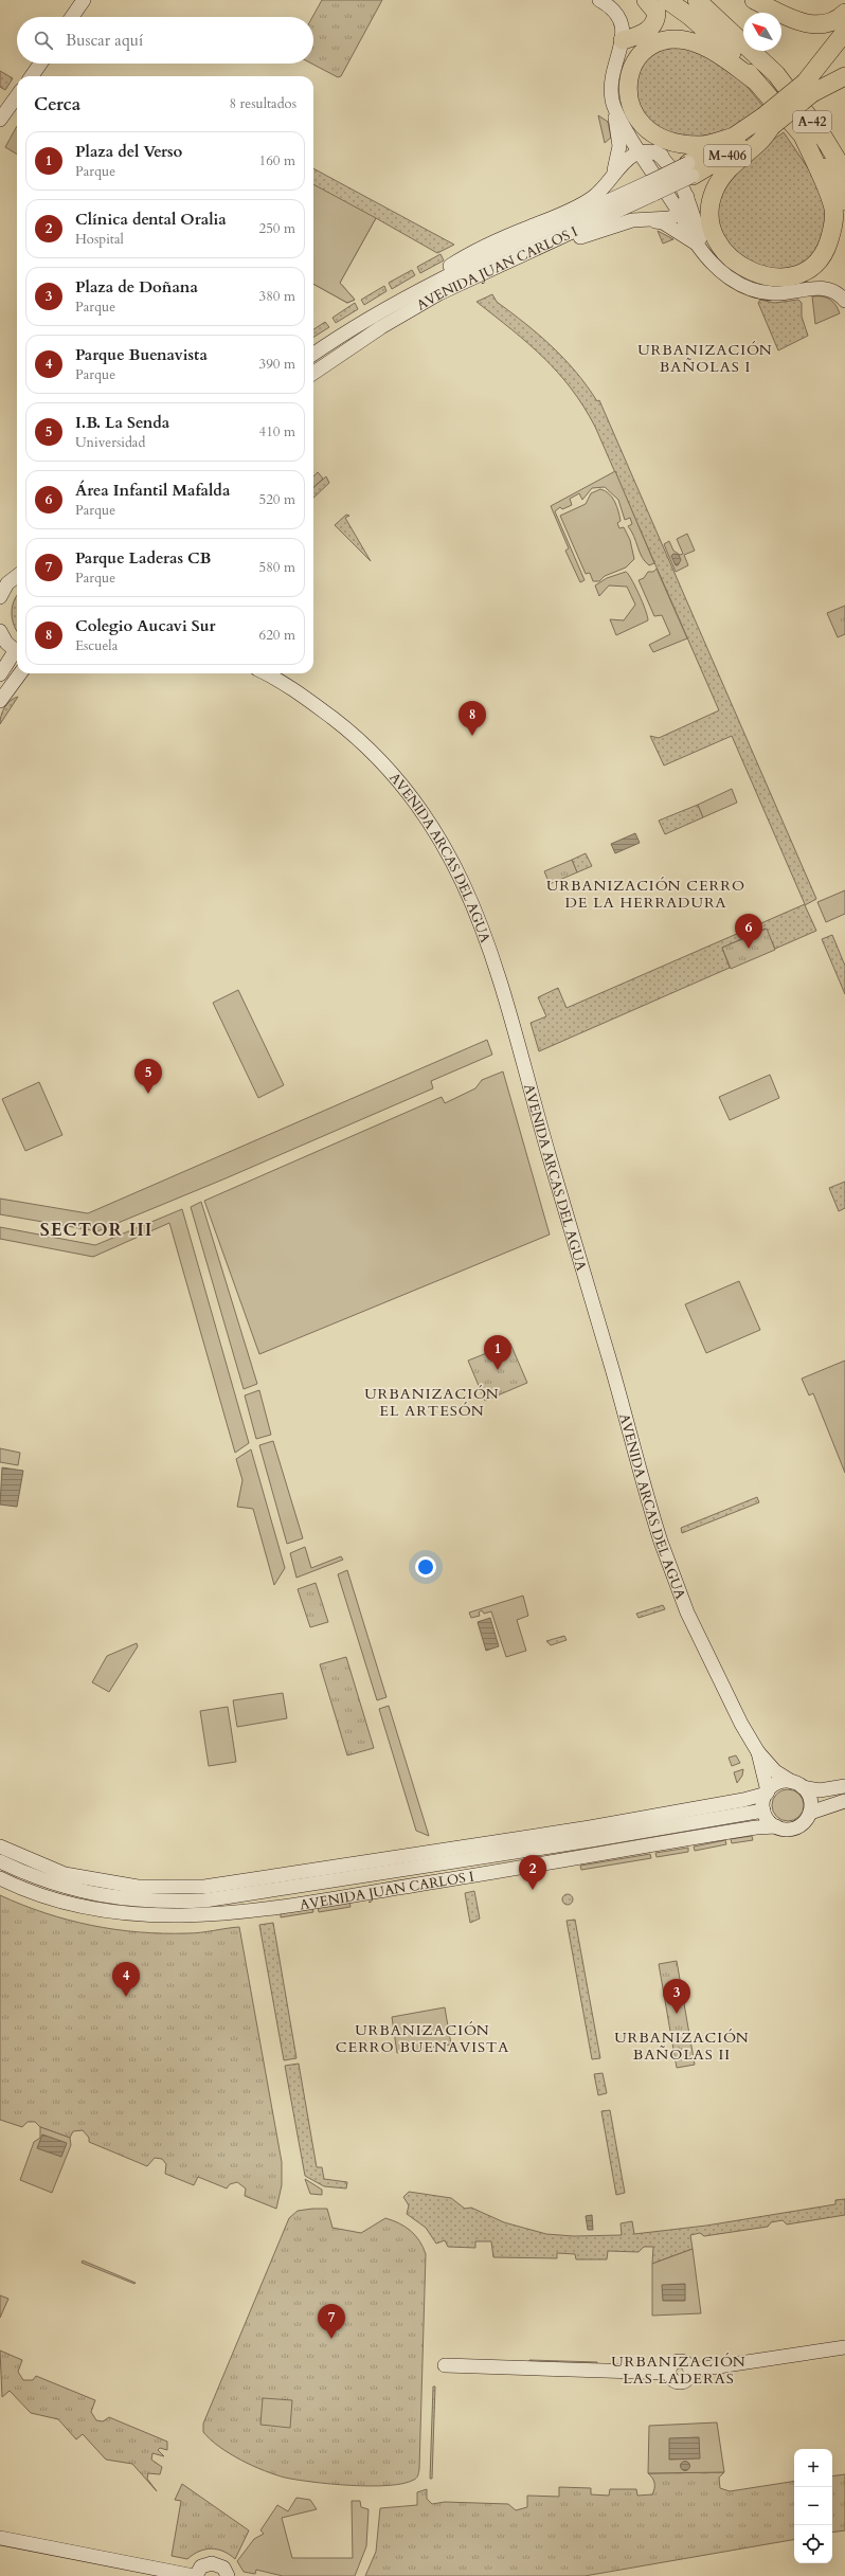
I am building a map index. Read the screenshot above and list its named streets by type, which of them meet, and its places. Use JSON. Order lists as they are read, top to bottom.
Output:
{
  "streets": {
    "highway": ["A-42", "M-406"],
    "main road": ["AVENIDA JUAN CARLOS I", "AVENIDA ARCAS DEL AGUA"]
  },
  "crossings": [
    ["M-406", "AVENIDA JUAN CARLOS I"],
    ["AVENIDA JUAN CARLOS I", "AVENIDA ARCAS DEL AGUA"]
  ],
  "districts": [
    "URBANIZACIÓN BAÑOLAS I",
    "URBANIZACIÓN CERRO DE LA HERRADURA",
    "SECTOR III",
    "URBANIZACIÓN EL ARTESÓN",
    "URBANIZACIÓN CERRO BUENAVISTA",
    "URBANIZACIÓN BAÑOLAS II",
    "URBANIZACIÓN LAS LADERAS"
  ],
  "north": "top left",
  "page": {
    "search": "Buscar aquí",
    "heading": ["Cerca", "8 resultados"],
    "list": [
      {
        "mark": "1",
        "name": "Plaza del Verso",
        "note": "Parque",
        "value": "160 m"
      },
      {
        "mark": "2",
        "name": "Clínica dental Oralia",
        "note": "Hospital",
        "value": "250 m"
      },
      {
        "mark": "3",
        "name": "Plaza de Doñana",
        "note": "Parque",
        "value": "380 m"
      },
      {
        "mark": "4",
        "name": "Parque Buenavista",
        "note": "Parque",
        "value": "390 m"
      },
      {
        "mark": "5",
        "name": "I.B. La Senda",
        "note": "Universidad",
        "value": "410 m"
      },
      {
        "mark": "6",
        "name": "Área Infantil Mafalda",
        "note": "Parque",
        "value": "520 m"
      },
      {
        "mark": "7",
        "name": "Parque Laderas CB",
        "note": "Parque",
        "value": "580 m"
      },
      {
        "mark": "8",
        "name": "Colegio Aucavi Sur",
        "note": "Escuela",
        "value": "620 m"
      }
    ],
    "pins": [
      "8",
      "6",
      "5",
      "1",
      "2",
      "4",
      "3",
      "7"
    ],
    "map_buttons": ["+", "−"]
  }
}
